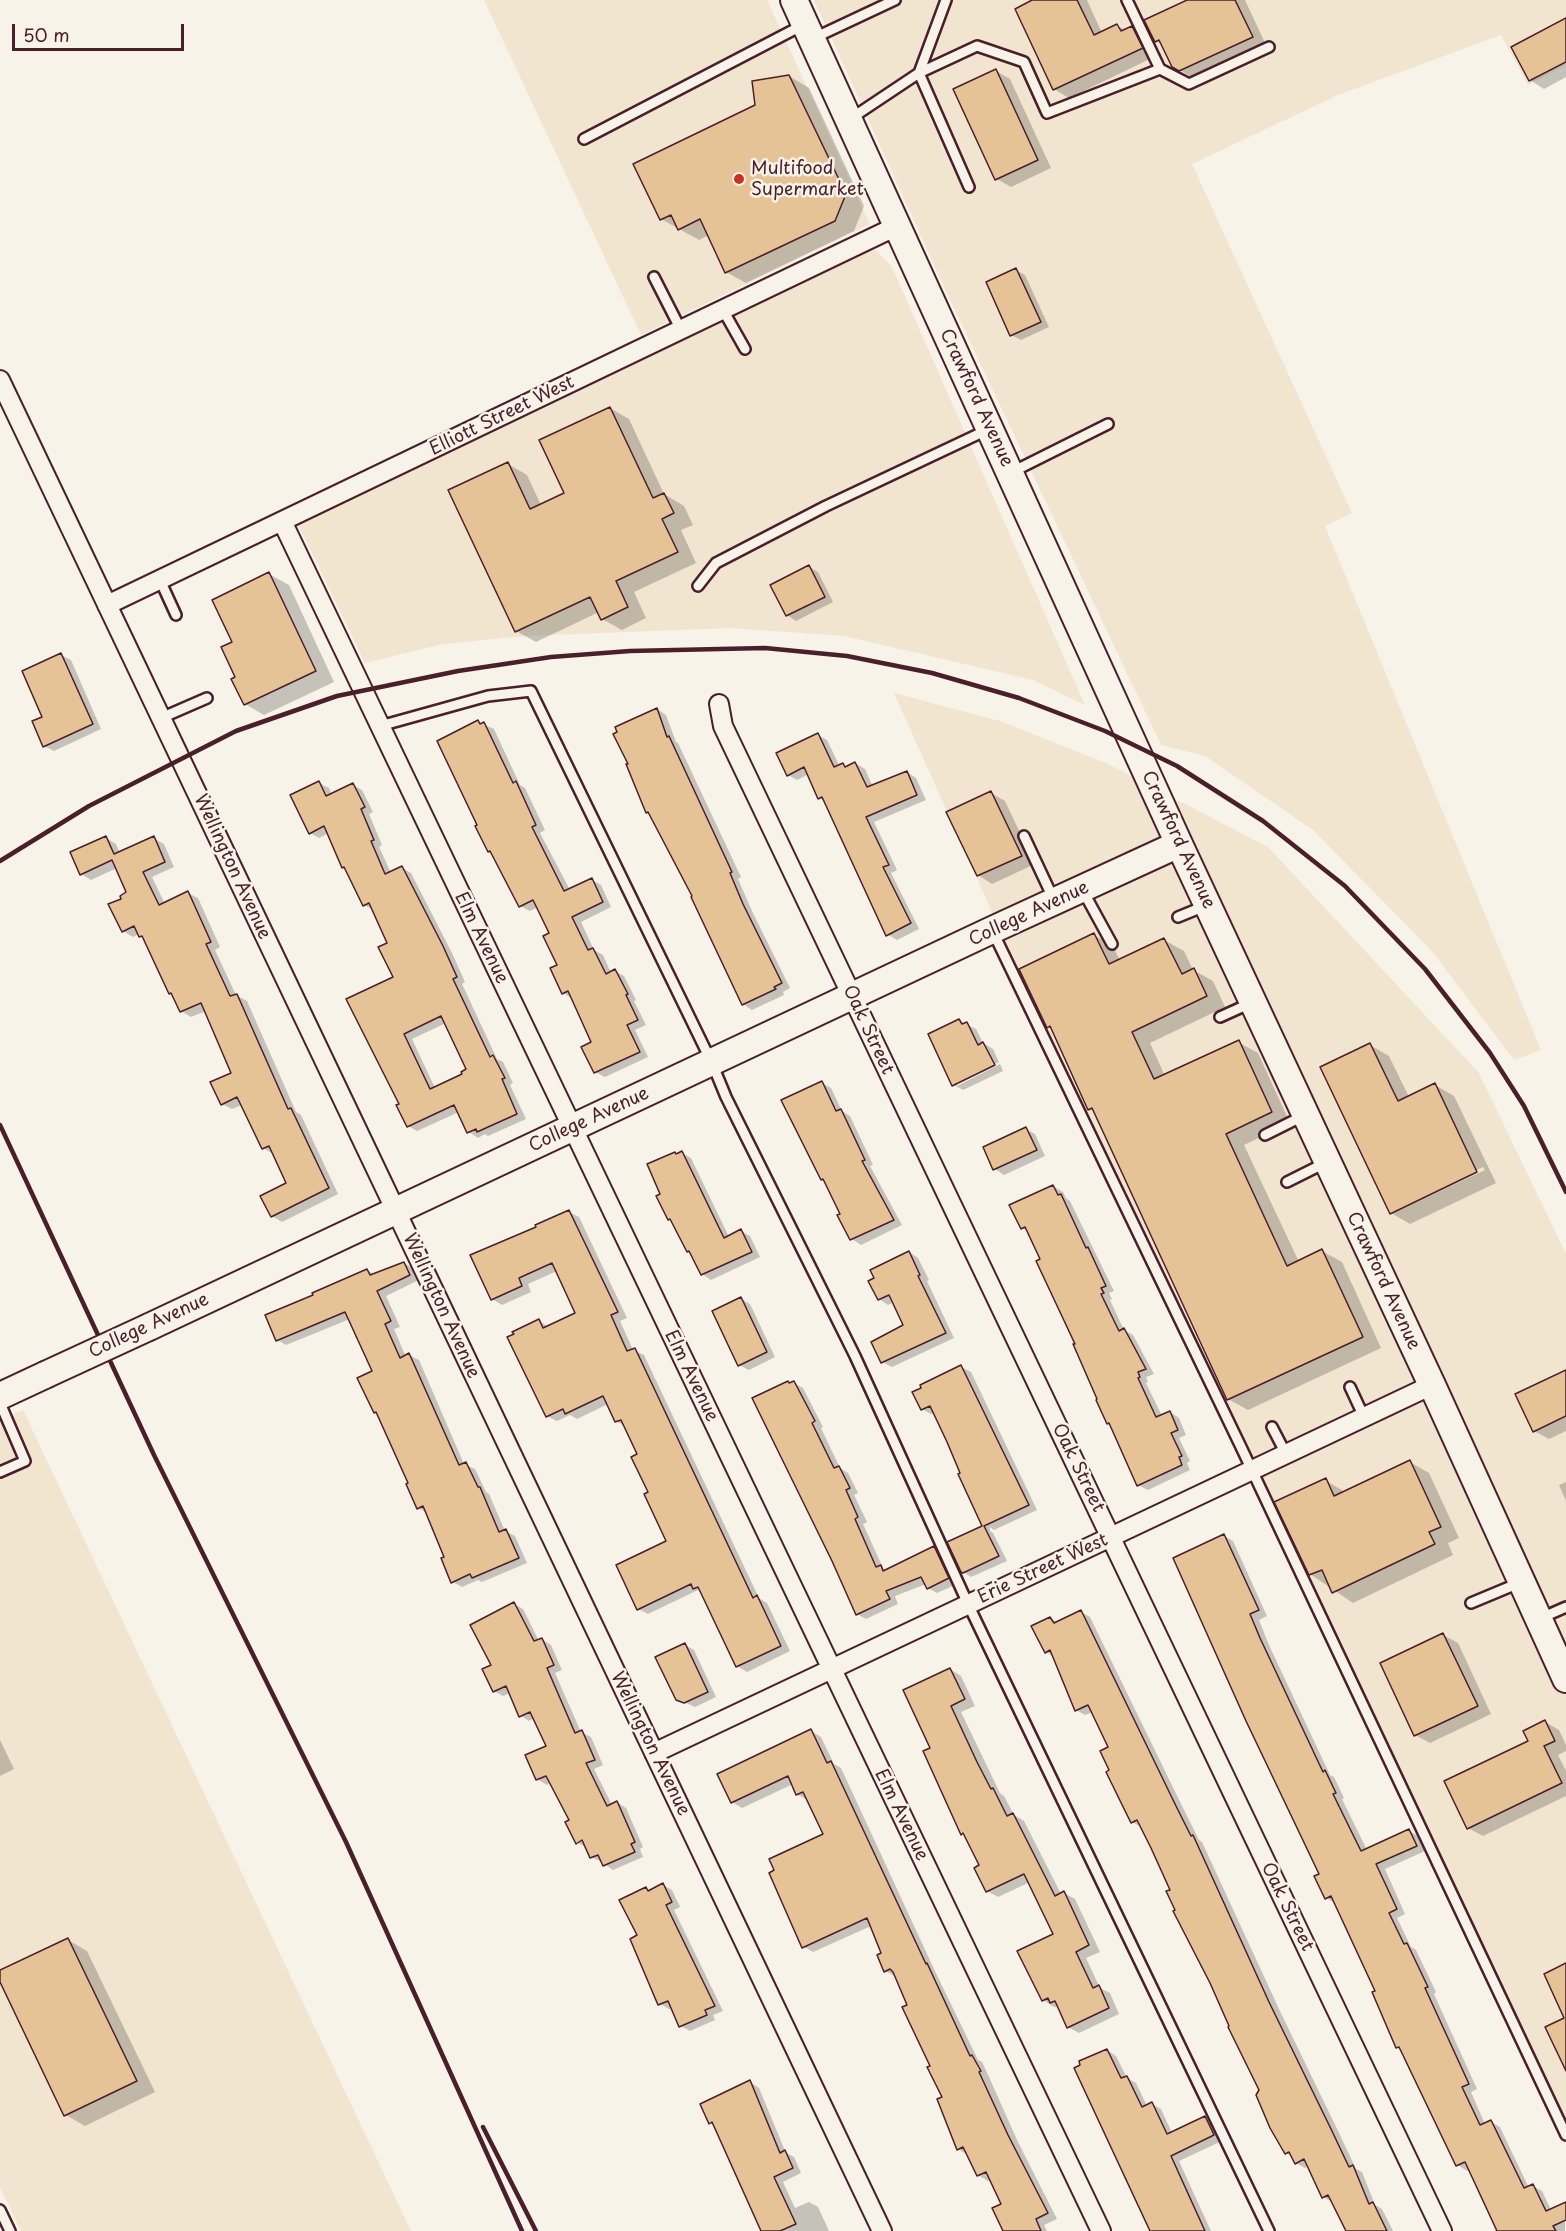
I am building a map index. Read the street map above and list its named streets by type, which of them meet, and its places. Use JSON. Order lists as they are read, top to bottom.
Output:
{
  "streets": {
    "street": [
      "Crawford Avenue",
      "Elliott Street West",
      "Wellington Avenue",
      "College Avenue",
      "Elm Avenue",
      "Oak Street",
      "Erie Street West"
    ]
  },
  "crossings": [
    ["Crawford Avenue", "Elliott Street West"],
    ["Crawford Avenue", "College Avenue"],
    ["Crawford Avenue", "Erie Street West"],
    ["Elliott Street West", "Wellington Avenue"],
    ["Elliott Street West", "Elm Avenue"],
    ["Wellington Avenue", "College Avenue"],
    ["Wellington Avenue", "Erie Street West"],
    ["College Avenue", "Elm Avenue"],
    ["College Avenue", "Oak Street"],
    ["Elm Avenue", "Erie Street West"],
    ["Oak Street", "Erie Street West"]
  ],
  "places": ["Multifood Supermarket"],
  "scale_bar": "50 m"
}
